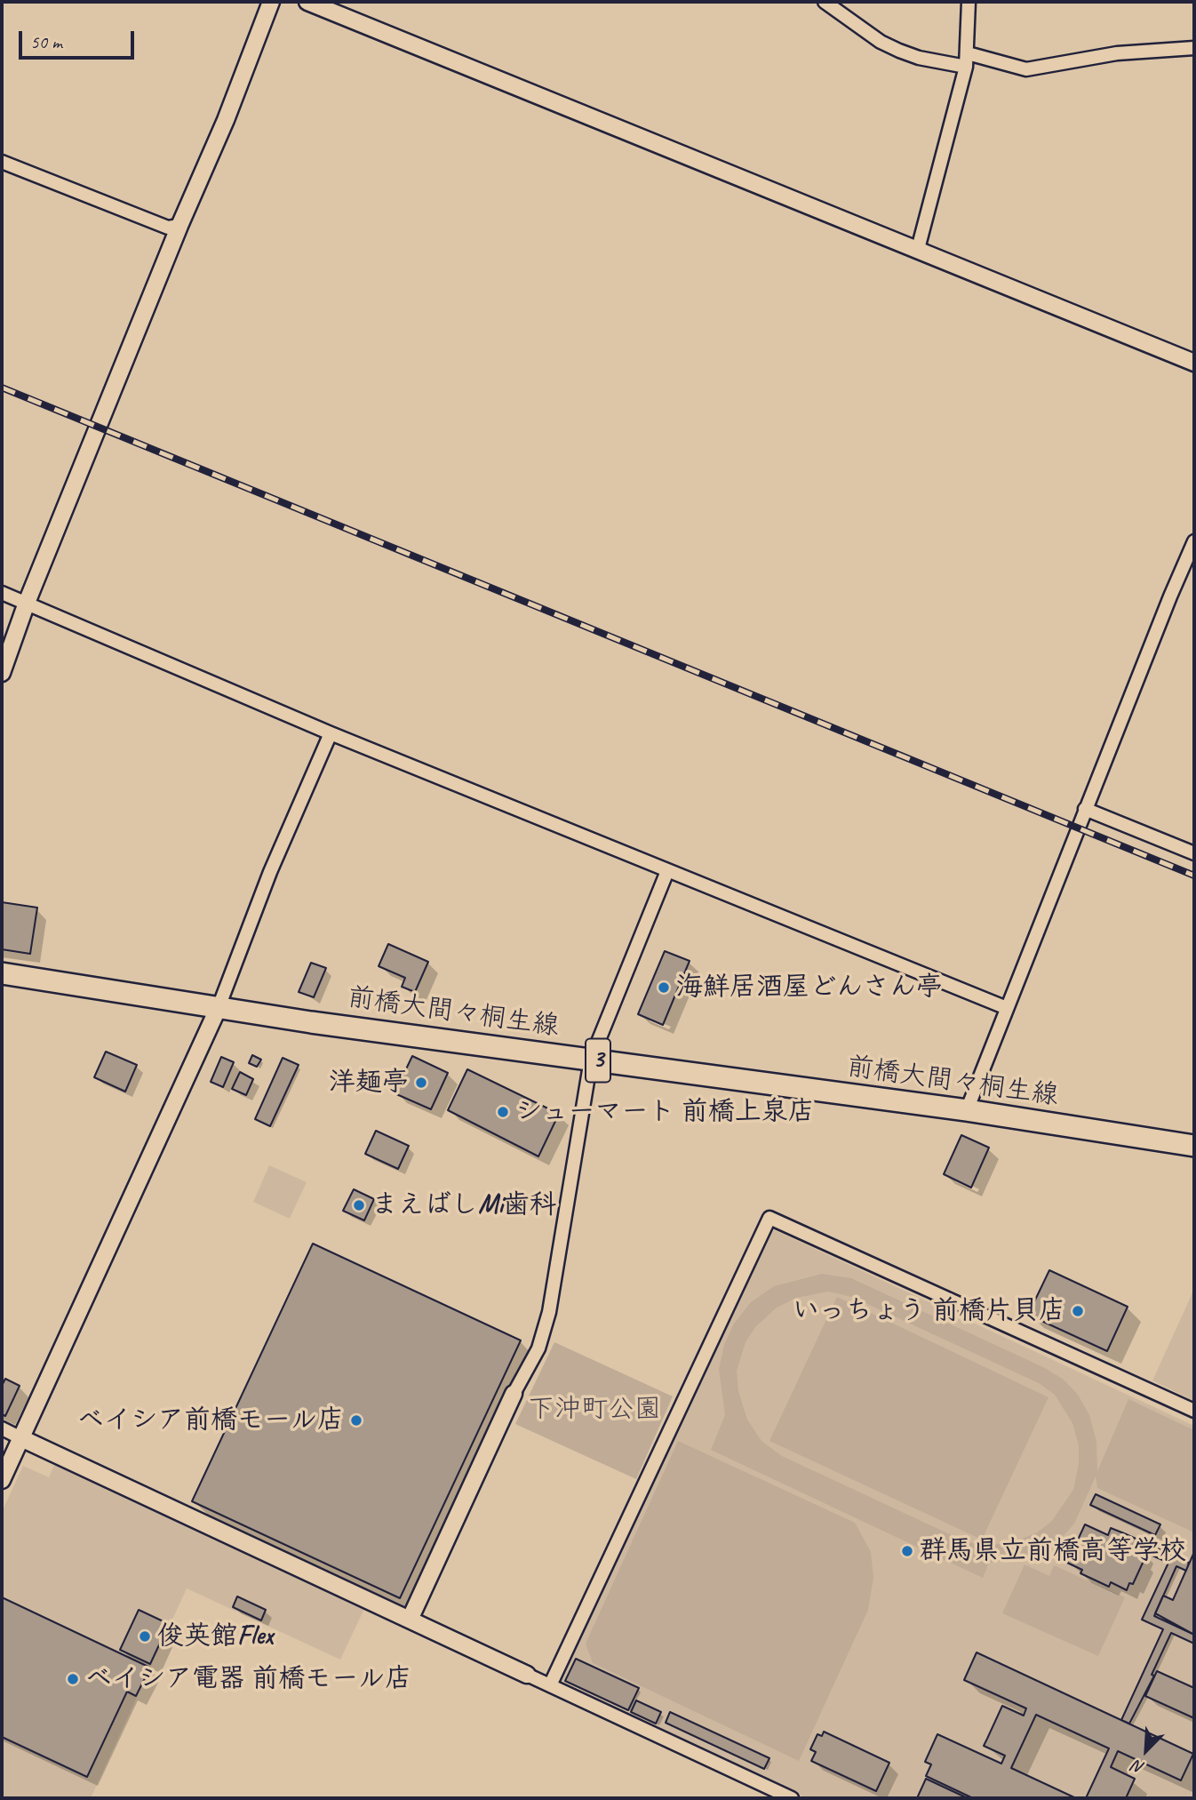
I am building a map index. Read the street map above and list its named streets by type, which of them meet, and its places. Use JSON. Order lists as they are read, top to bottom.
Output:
{
  "streets": {
    "main road": ["前橋大間々桐生線", "3"]
  },
  "parks": ["下沖町公園"],
  "places": [
    "海鮮居酒屋どんさん亭",
    "洋麺亭",
    "シューマート 前橋上泉店",
    "まえばしMi歯科",
    "いっちょう 前橋片貝店",
    "ベイシア前橋モール店",
    "群馬県立前橋高等学校",
    "俊英館Flex",
    "ベイシア電器 前橋モール店"
  ],
  "scale_bar": "50 m",
  "north": "bottom left"
}
